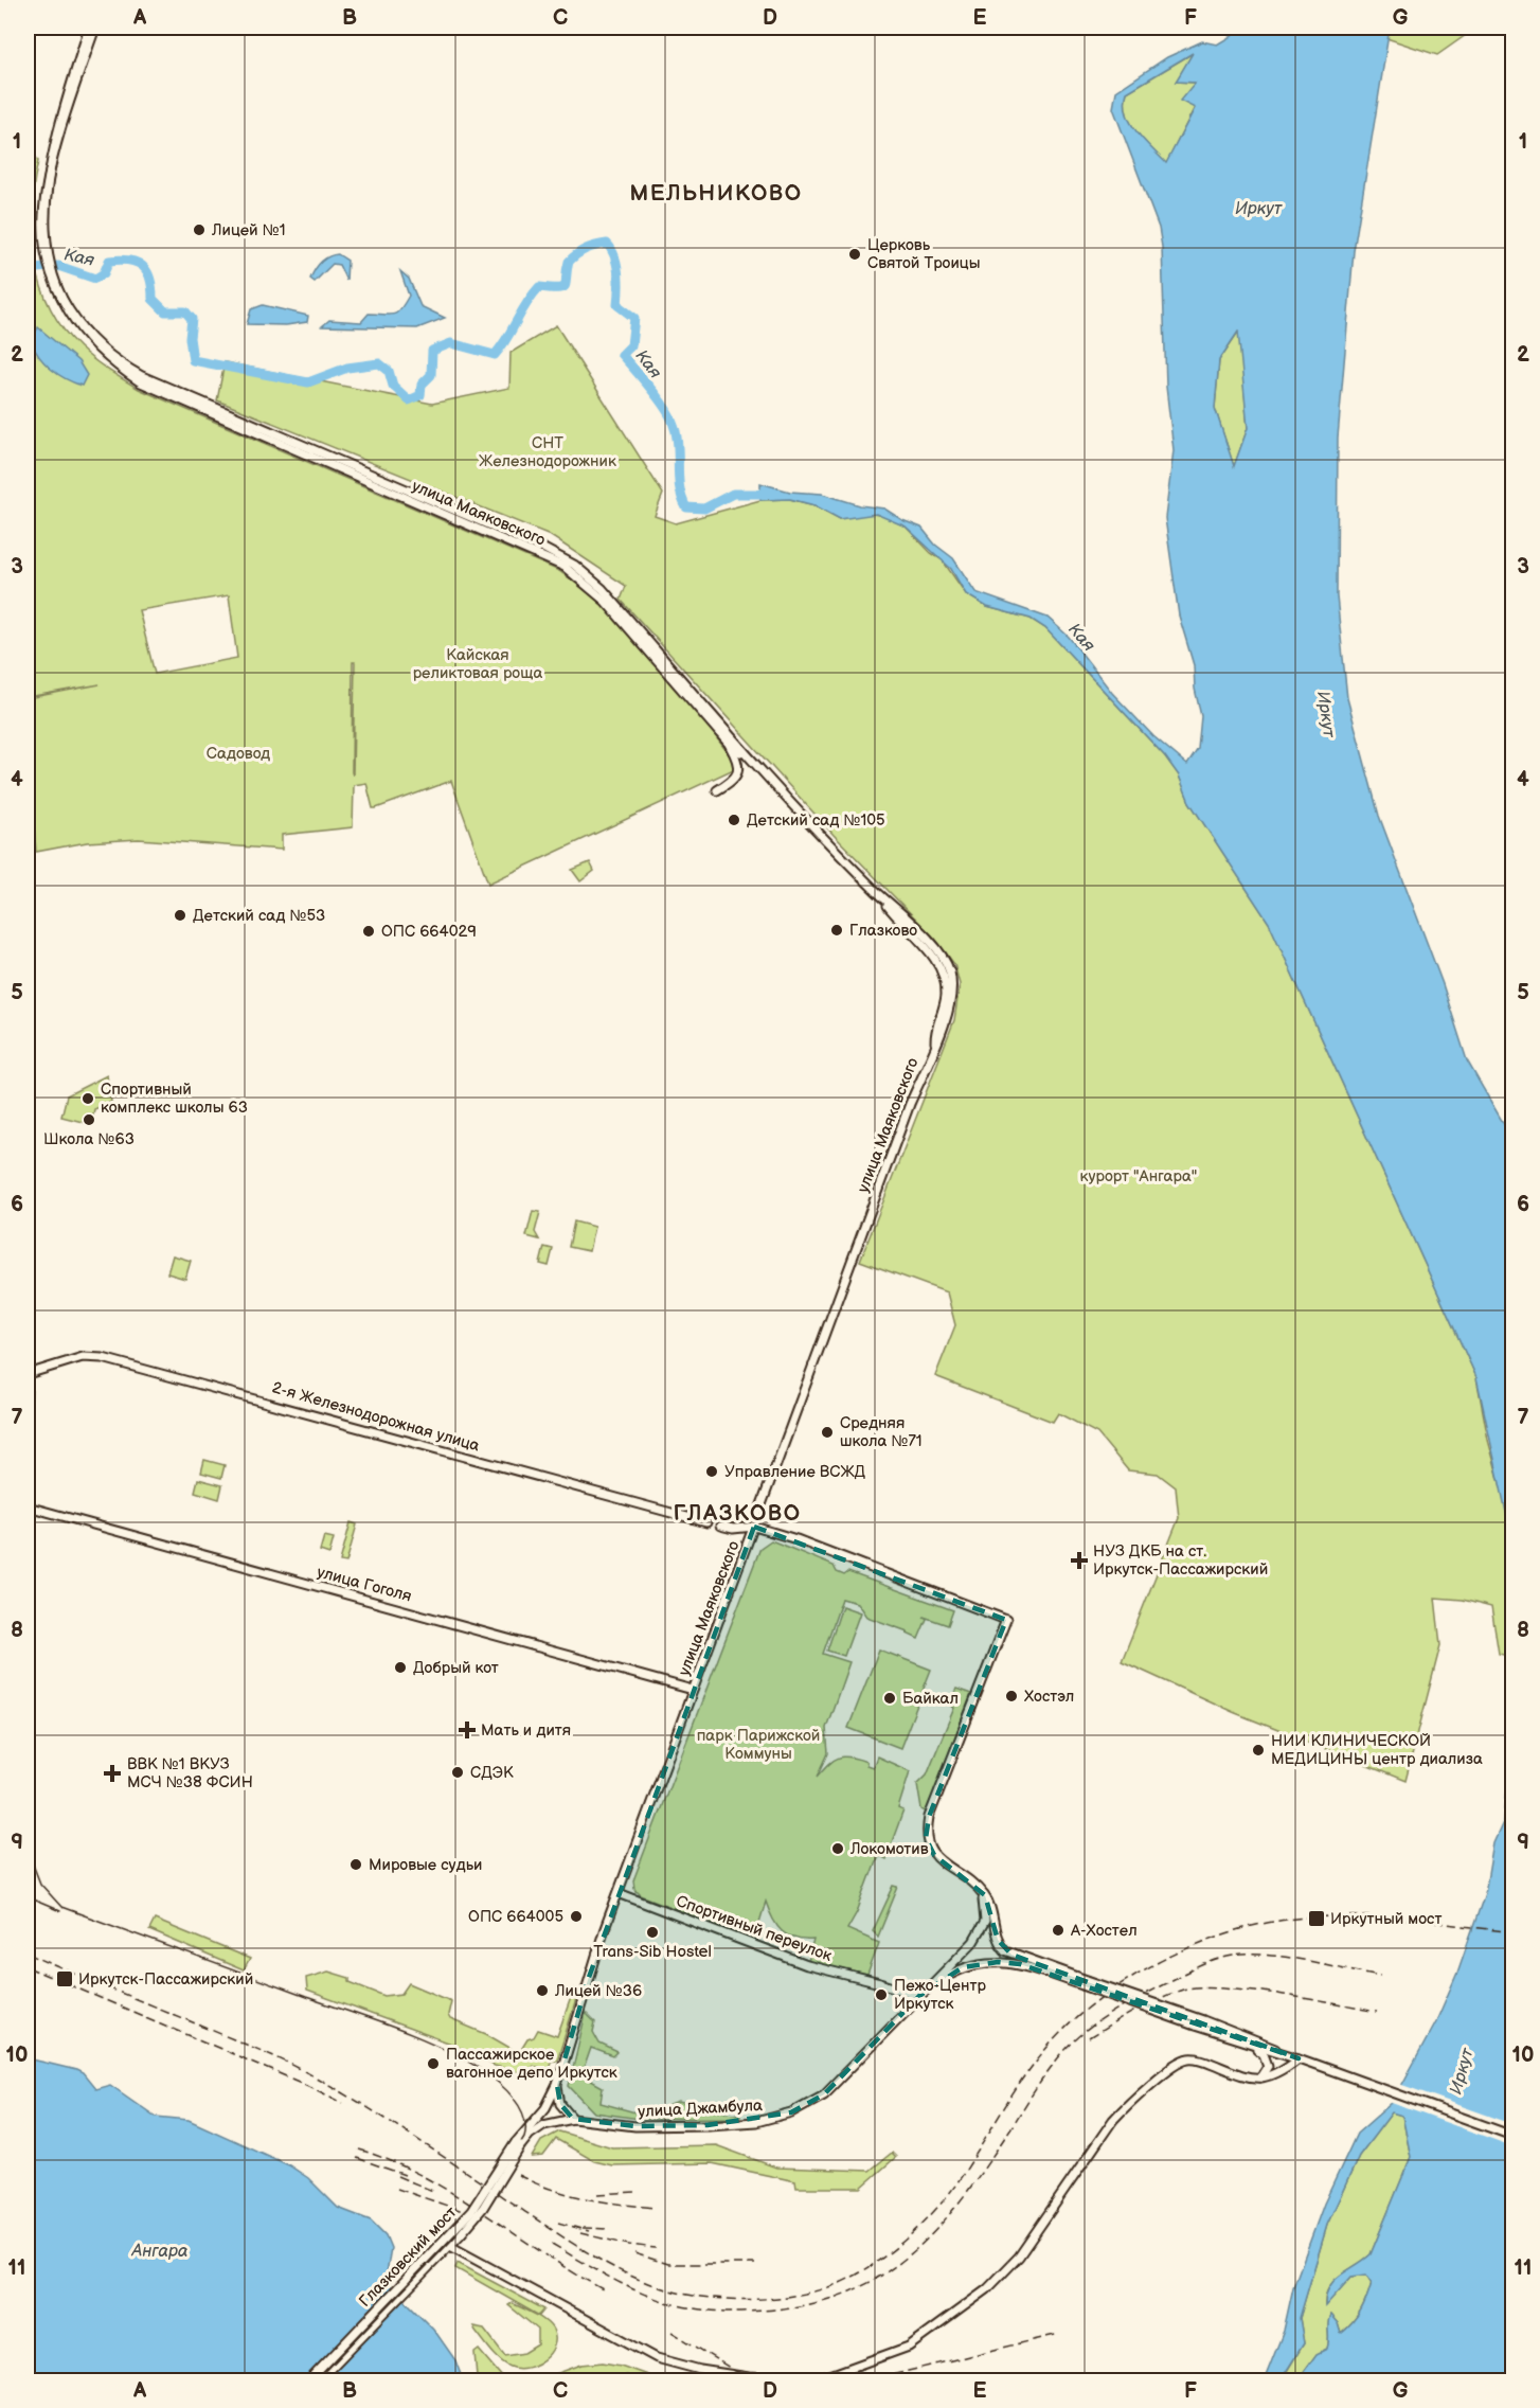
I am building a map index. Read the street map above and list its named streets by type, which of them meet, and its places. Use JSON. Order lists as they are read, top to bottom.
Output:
{
  "streets": {
    "main road": [
      "улица Маяковского",
      "2-я Железнодорожная улица",
      "улица Гоголя",
      "Спортивный переулок",
      "улица Джамбула",
      "Глазковский мост"
    ]
  },
  "crossings": [
    ["улица Маяковского", "улица Гоголя"],
    ["улица Маяковского", "Спортивный переулок"],
    ["улица Маяковского", "улица Джамбула"],
    ["улица Маяковского", "Глазковский мост"],
    ["Спортивный переулок", "улица Джамбула"],
    ["улица Джамбула", "Глазковский мост"]
  ],
  "districts": ["МЕЛЬНИКОВО", "ГЛАЗКОВО"],
  "water": ["Иркут", "Кая", "Ангара"],
  "parks": [
    "СНТ Железнодорожник",
    "Кайская реликтовая роща",
    "Садовод",
    "курорт \"Ангара\"",
    "парк Парижской Коммуны"
  ],
  "places": {
    "other": [
      "Лицей №1",
      "Церковь Святой Троицы",
      "Детский сад №105",
      "Детский сад №53",
      "Глазково",
      "ОПС 664029",
      "Спортивный комплекс школы 63",
      "Школа №63",
      "Средняя школа №71",
      "Управление ВСЖД",
      "Добрый кот",
      "Хостэл",
      "Байкал",
      "НИИ КЛИНИЧЕСКОЙ МЕДИЦИНЫ центр диализа",
      "СДЭК",
      "Локомотив",
      "Мировые судьи",
      "ОПС 664005",
      "А-Хостел",
      "Trans-Sib Hostel",
      "Лицей №36",
      "Пежо-Центр Иркутск",
      "Пассажирское вагонное депо Иркутск"
    ],
    "health": ["НУЗ ДКБ на ст. Иркутск-Пассажирский", "Мать и дитя", "ВВК №1 ВКУЗ МСЧ №38 ФСИН"],
    "transit": ["Иркутный мост", "Иркутск-Пассажирский"]
  },
  "grid": {
    "columns": [
      "A",
      "B",
      "C",
      "D",
      "E",
      "F",
      "G"
    ],
    "rows": [
      "1",
      "2",
      "3",
      "4",
      "5",
      "6",
      "7",
      "8",
      "9",
      "10",
      "11"
    ]
  }
}
